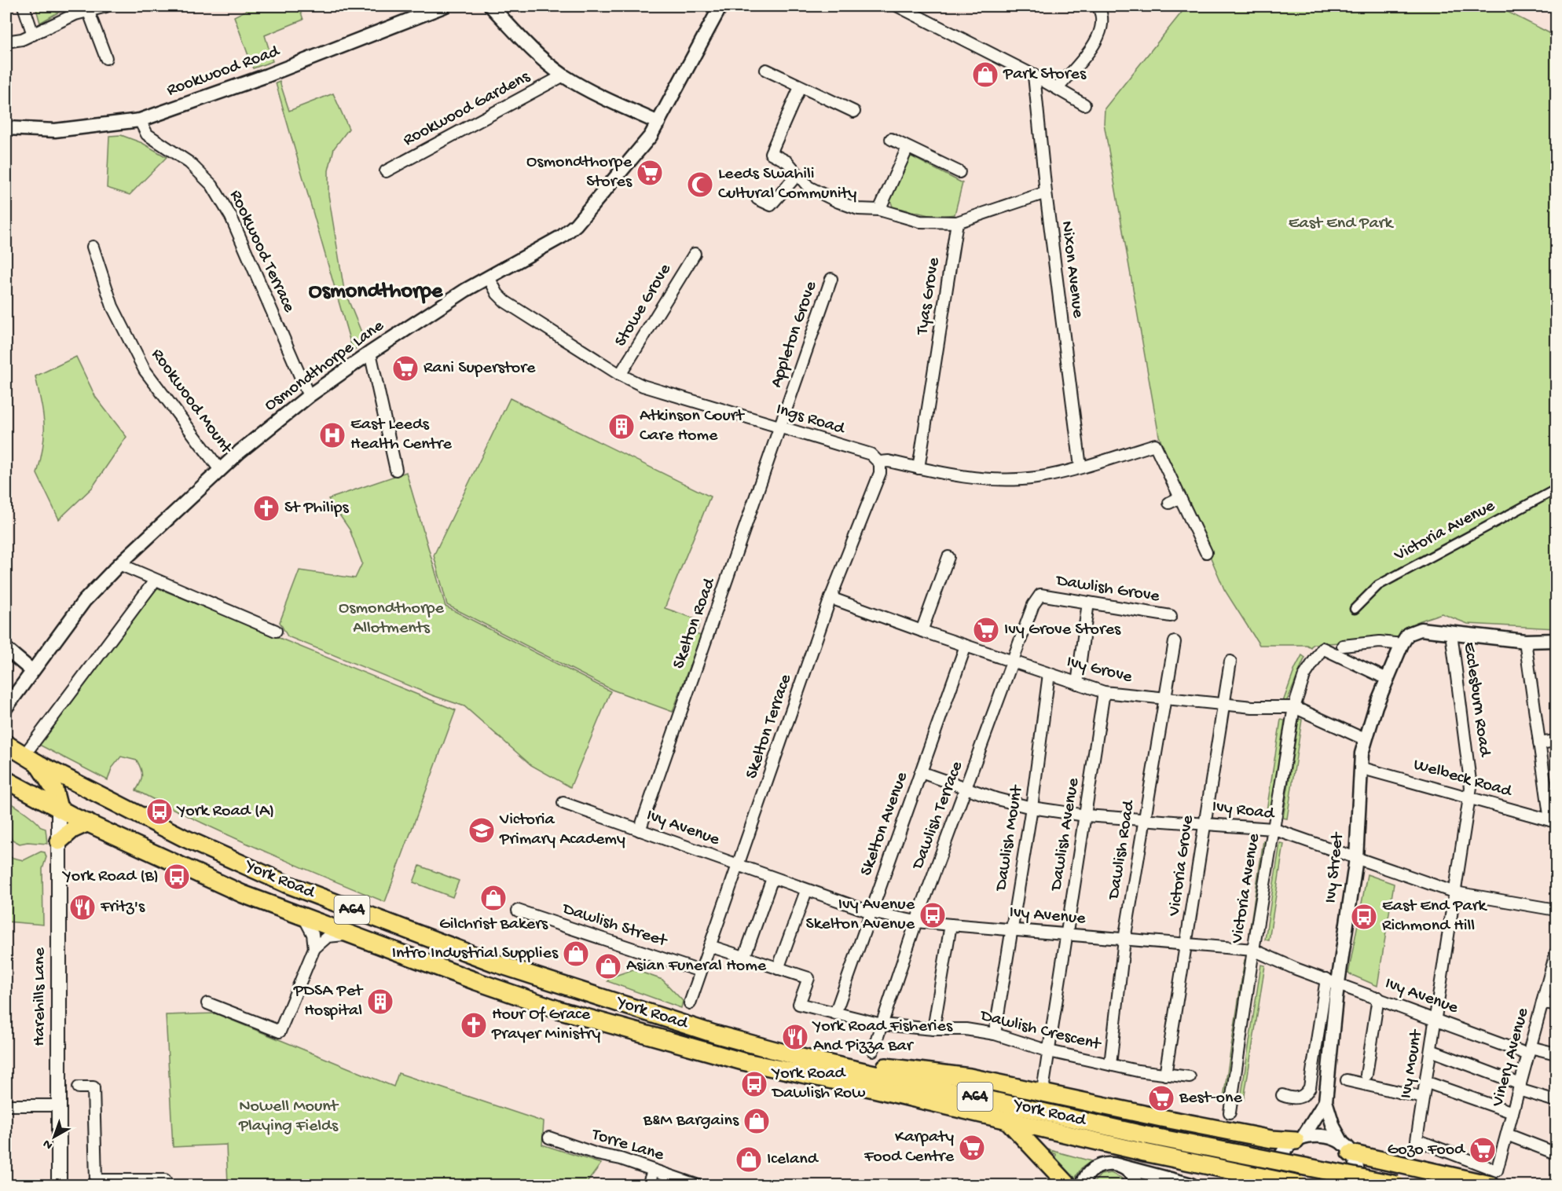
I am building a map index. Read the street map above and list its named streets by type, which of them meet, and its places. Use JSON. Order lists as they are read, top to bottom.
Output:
{
  "streets": {
    "highway": ["York Road", "A64"],
    "main road": ["Harehills Lane"],
    "street": [
      "Rookwood Road",
      "Rookwood Gardens",
      "Rookwood Terrace",
      "Nixon Avenue",
      "Tyas Grove",
      "Stowe Grove",
      "Appleton Grove",
      "Osmondthorpe Lane",
      "Rookwood Mount",
      "Ings Road",
      "Victoria Avenue",
      "Dawlish Grove",
      "Skelton Road",
      "Ivy Grove",
      "Ecclesburn Road",
      "Skelton Terrace",
      "Welbeck Road",
      "Ivy Road",
      "Dawlish Terrace",
      "Skelton Avenue",
      "Ivy Avenue",
      "Dawlish Avenue",
      "Dawlish Mount",
      "Dawlish Road",
      "Victoria Grove",
      "Ivy Street",
      "Dawlish Street",
      "Dawlish Crescent",
      "Vinery Avenue",
      "Ivy Mount",
      "Torre Lane"
    ]
  },
  "crossings": [
    ["Rookwood Road", "Rookwood Terrace"],
    ["Rookwood Terrace", "Osmondthorpe Lane"],
    ["Nixon Avenue", "Ings Road"],
    ["Tyas Grove", "Ings Road"],
    ["Stowe Grove", "Ings Road"],
    ["Appleton Grove", "Ings Road"],
    ["Appleton Grove", "Skelton Road"],
    ["Osmondthorpe Lane", "Rookwood Mount"],
    ["Osmondthorpe Lane", "Ings Road"],
    ["Ings Road", "Skelton Road"],
    ["Ings Road", "Skelton Terrace"],
    ["Victoria Avenue", "Ivy Grove"],
    ["Victoria Avenue", "Ivy Road"],
    ["Victoria Avenue", "Ivy Avenue"],
    ["Victoria Avenue", "Ivy Street"],
    ["Dawlish Grove", "Dawlish Terrace"],
    ["Skelton Road", "Ivy Avenue"],
    ["Ivy Grove", "Skelton Terrace"],
    ["Ivy Grove", "Dawlish Terrace"],
    ["Ivy Grove", "Skelton Avenue"],
    ["Ivy Grove", "Dawlish Avenue"],
    ["Ivy Grove", "Dawlish Mount"],
    ["Ivy Grove", "Dawlish Road"],
    ["Ivy Grove", "Victoria Grove"],
    ["Ivy Grove", "Ivy Street"],
    ["Ecclesburn Road", "Welbeck Road"],
    ["Ecclesburn Road", "Ivy Mount"],
    ["Skelton Terrace", "Ivy Avenue"],
    ["Skelton Terrace", "Dawlish Street"],
    ["Welbeck Road", "Ivy Street"],
    ["Welbeck Road", "Ivy Mount"],
    ["Ivy Road", "Dawlish Terrace"],
    ["Ivy Road", "Skelton Avenue"],
    ["Ivy Road", "Dawlish Avenue"],
    ["Ivy Road", "Dawlish Mount"],
    ["Ivy Road", "Dawlish Road"],
    ["Ivy Road", "Victoria Grove"],
    ["Ivy Road", "Ivy Street"],
    ["Ivy Road", "Ivy Mount"],
    ["Dawlish Terrace", "Ivy Avenue"],
    ["Dawlish Terrace", "Dawlish Crescent"],
    ["Skelton Avenue", "Ivy Avenue"],
    ["Skelton Avenue", "Dawlish Crescent"],
    ["Ivy Avenue", "Dawlish Avenue"],
    ["Ivy Avenue", "Dawlish Mount"],
    ["Ivy Avenue", "Dawlish Road"],
    ["Ivy Avenue", "Victoria Grove"],
    ["Ivy Avenue", "Ivy Street"],
    ["Ivy Avenue", "Vinery Avenue"],
    ["Ivy Avenue", "Ivy Mount"],
    ["Dawlish Avenue", "Dawlish Crescent"],
    ["Dawlish Mount", "Dawlish Crescent"],
    ["Dawlish Road", "Dawlish Crescent"],
    ["Victoria Grove", "Dawlish Crescent"],
    ["York Road", "A64"],
    ["York Road", "Harehills Lane"],
    ["Vinery Avenue", "Ivy Mount"]
  ],
  "districts": ["Osmondthorpe"],
  "parks": ["East End Park", "Osmondthorpe Allotments", "Nowell Mount Playing Fields"],
  "places": {
    "shop": [
      "Park Stores",
      "Gilchrist Bakers",
      "Intro Industrial Supplies",
      "Asian Funeral Home",
      "B&M Bargains",
      "Iceland"
    ],
    "supermarket": [
      "Osmondthorpe Stores",
      "Rani Superstore",
      "Ivy Grove Stores",
      "Best-one",
      "Karpaty Food Centre",
      "Gozo Food"
    ],
    "mosque": ["Leeds Swahili Cultural Community"],
    "building": ["Atkinson Court Care Home", "PDSA Pet Hospital"],
    "hospital": ["East Leeds Health Centre"],
    "church": ["St Philips", "Hour Of Grace Prayer Ministry"],
    "bus stop": [
      "York Road (A)",
      "York Road (B)",
      "Ivy Avenue Skelton Avenue",
      "East End Park Richmond Hill",
      "York Road Dawlish Row"
    ],
    "school or university": ["Victoria Primary Academy"],
    "restaurant": ["Fritz's", "York Road Fisheries And Pizza Bar"]
  },
  "north": "bottom left"
}
